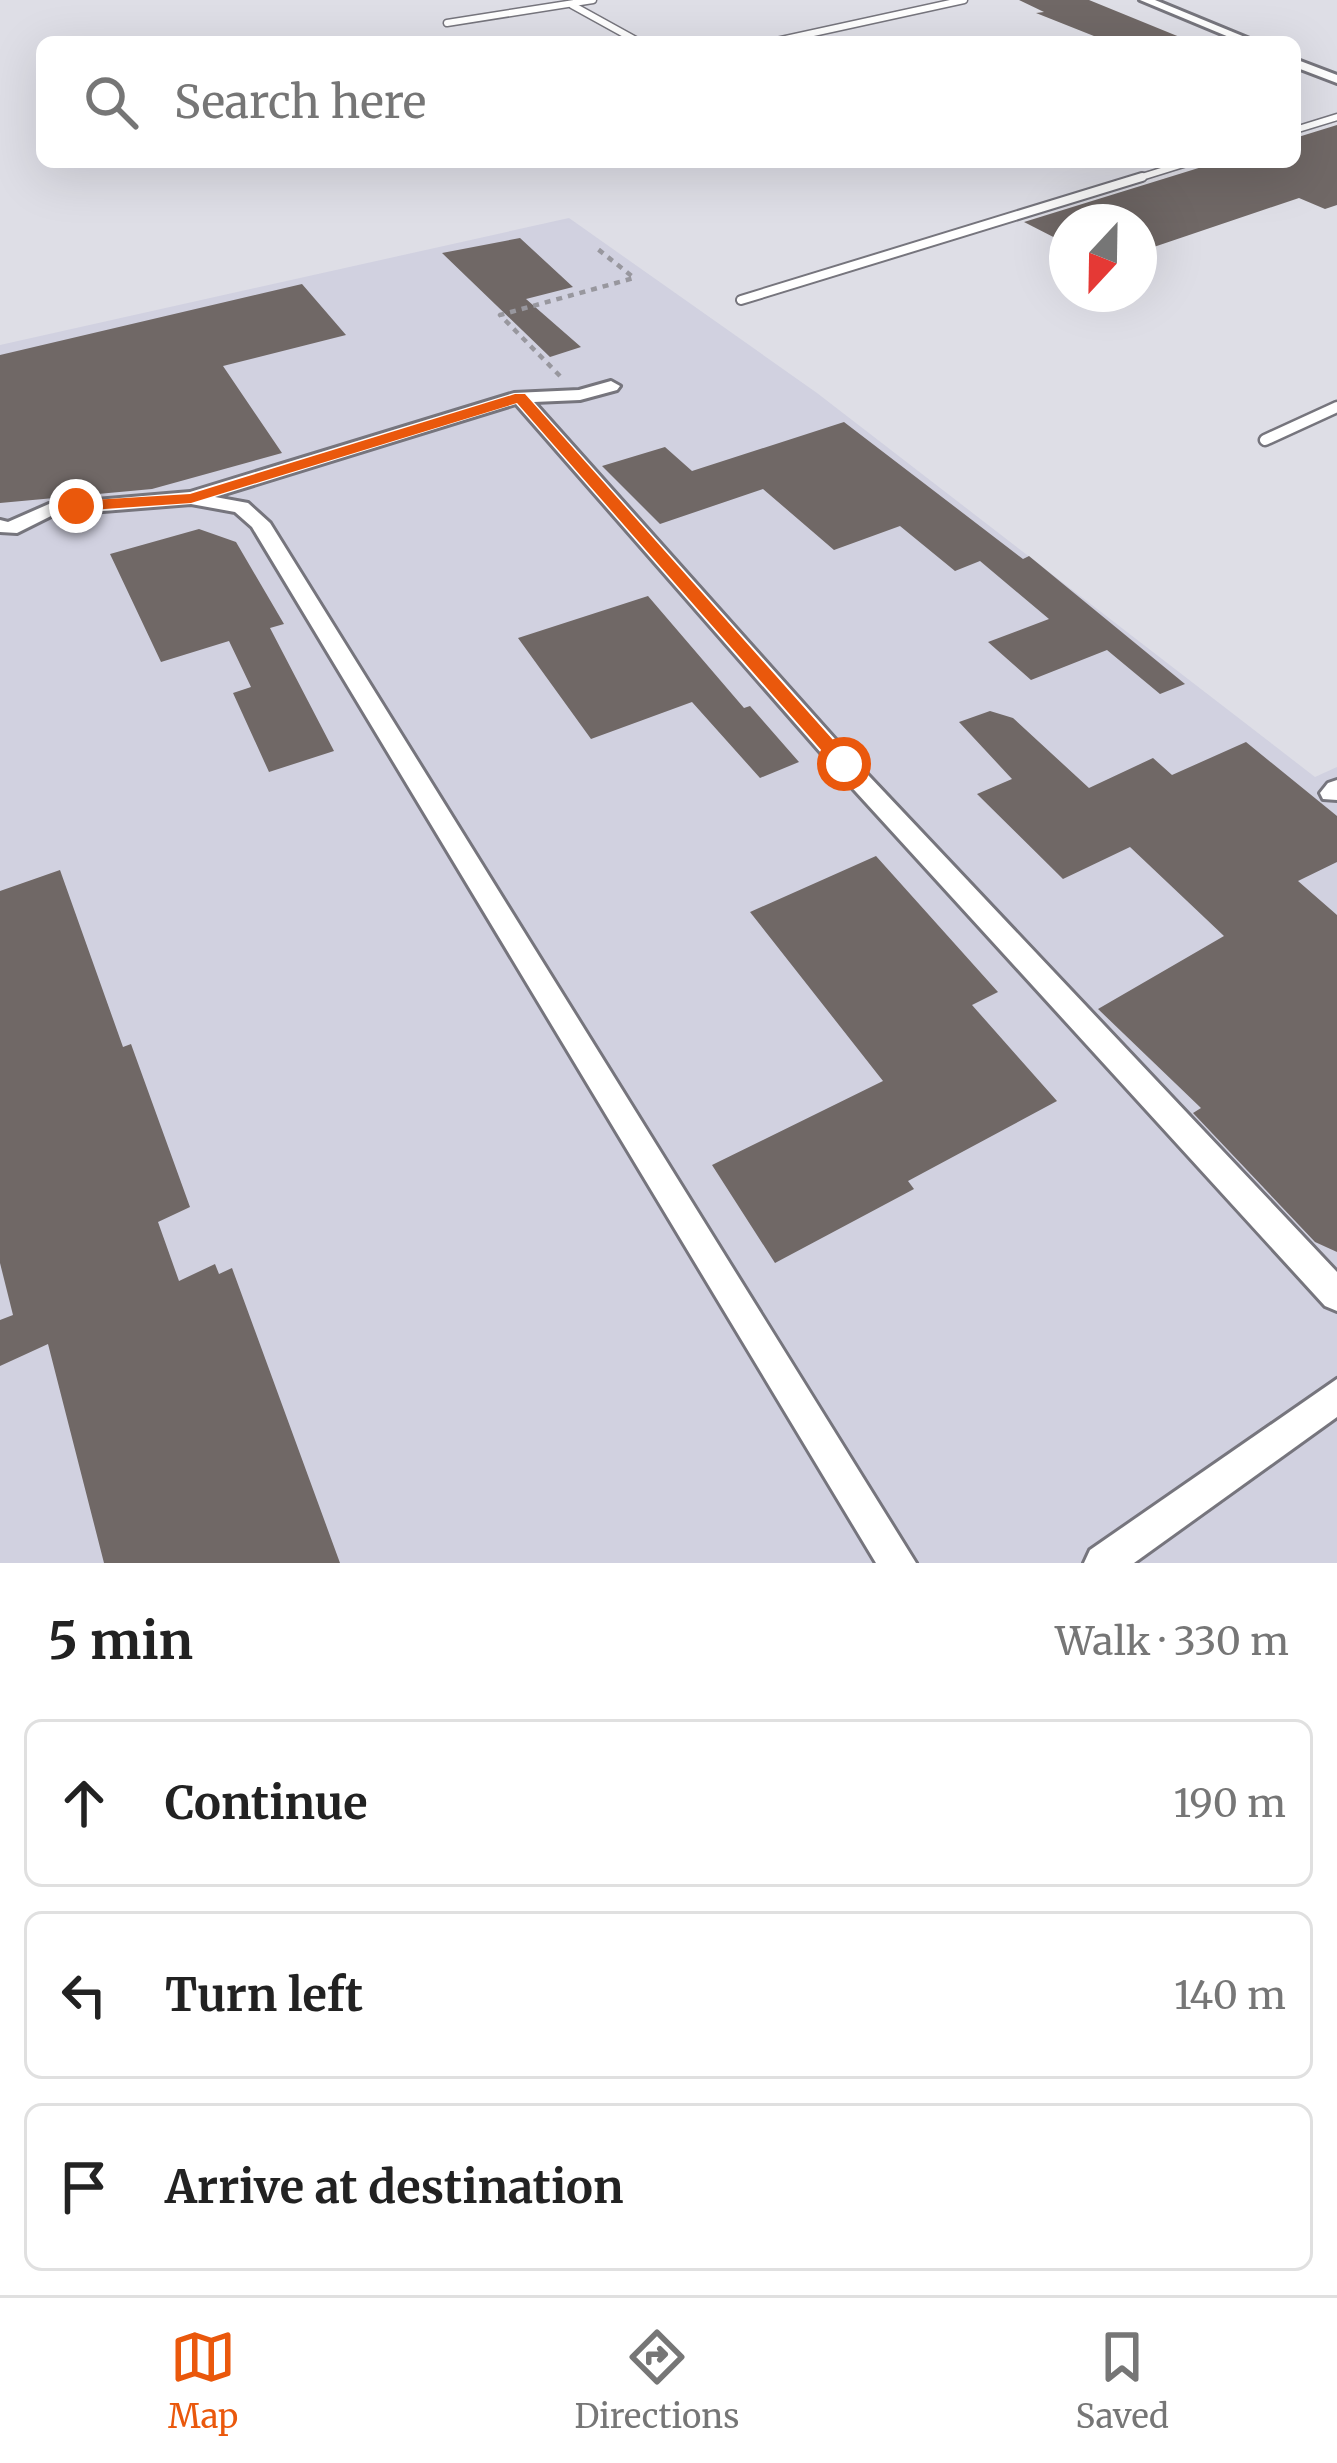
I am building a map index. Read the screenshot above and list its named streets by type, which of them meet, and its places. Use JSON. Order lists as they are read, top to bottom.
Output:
{
  "north": "bottom",
  "page": {
    "search": "Search here",
    "heading": ["5 min", "Walk · 330 m"],
    "list": [
      ["Continue", "190 m"],
      ["Turn left", "140 m"],
      "Arrive at destination"
    ],
    "nav": ["Map", "Directions", "Saved"]
  }
}
